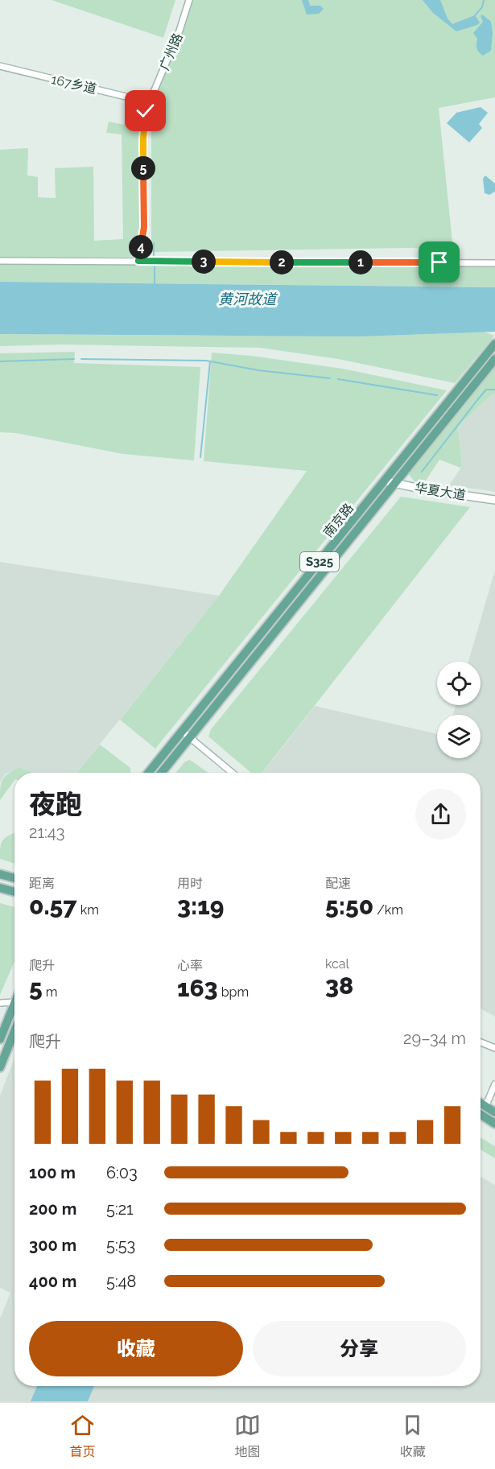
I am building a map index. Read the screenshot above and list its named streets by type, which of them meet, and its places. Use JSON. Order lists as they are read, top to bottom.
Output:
{
  "streets": {
    "main road": ["南京路", "S325"],
    "street": ["广州路", "167乡道", "华夏大道"]
  },
  "crossings": [
    ["广州路", "167乡道"],
    ["华夏大道", "南京路"]
  ],
  "water": ["黄河故道"],
  "page": {
    "pins": [
      "5",
      "4",
      "3",
      "1",
      "2"
    ],
    "heading": ["夜跑", "21:43"],
    "stats": [
      ["距离", "0.57 km"],
      ["用时", "3:19"],
      ["配速", "5:50 /km"],
      ["爬升", "5 m"],
      ["心率", "163 bpm"],
      ["kcal", "38"]
    ],
    "chart": ["爬升", "29–34 m"],
    "list": [
      {
        "name": "100 m",
        "note": "6:03"
      },
      {
        "name": "200 m",
        "note": "5:21"
      },
      {
        "name": "300 m",
        "note": "5:53"
      },
      {
        "name": "400 m",
        "note": "5:48"
      }
    ],
    "buttons": ["收藏", "分享"],
    "tabs": ["首页", "地图", "收藏"]
  }
}
